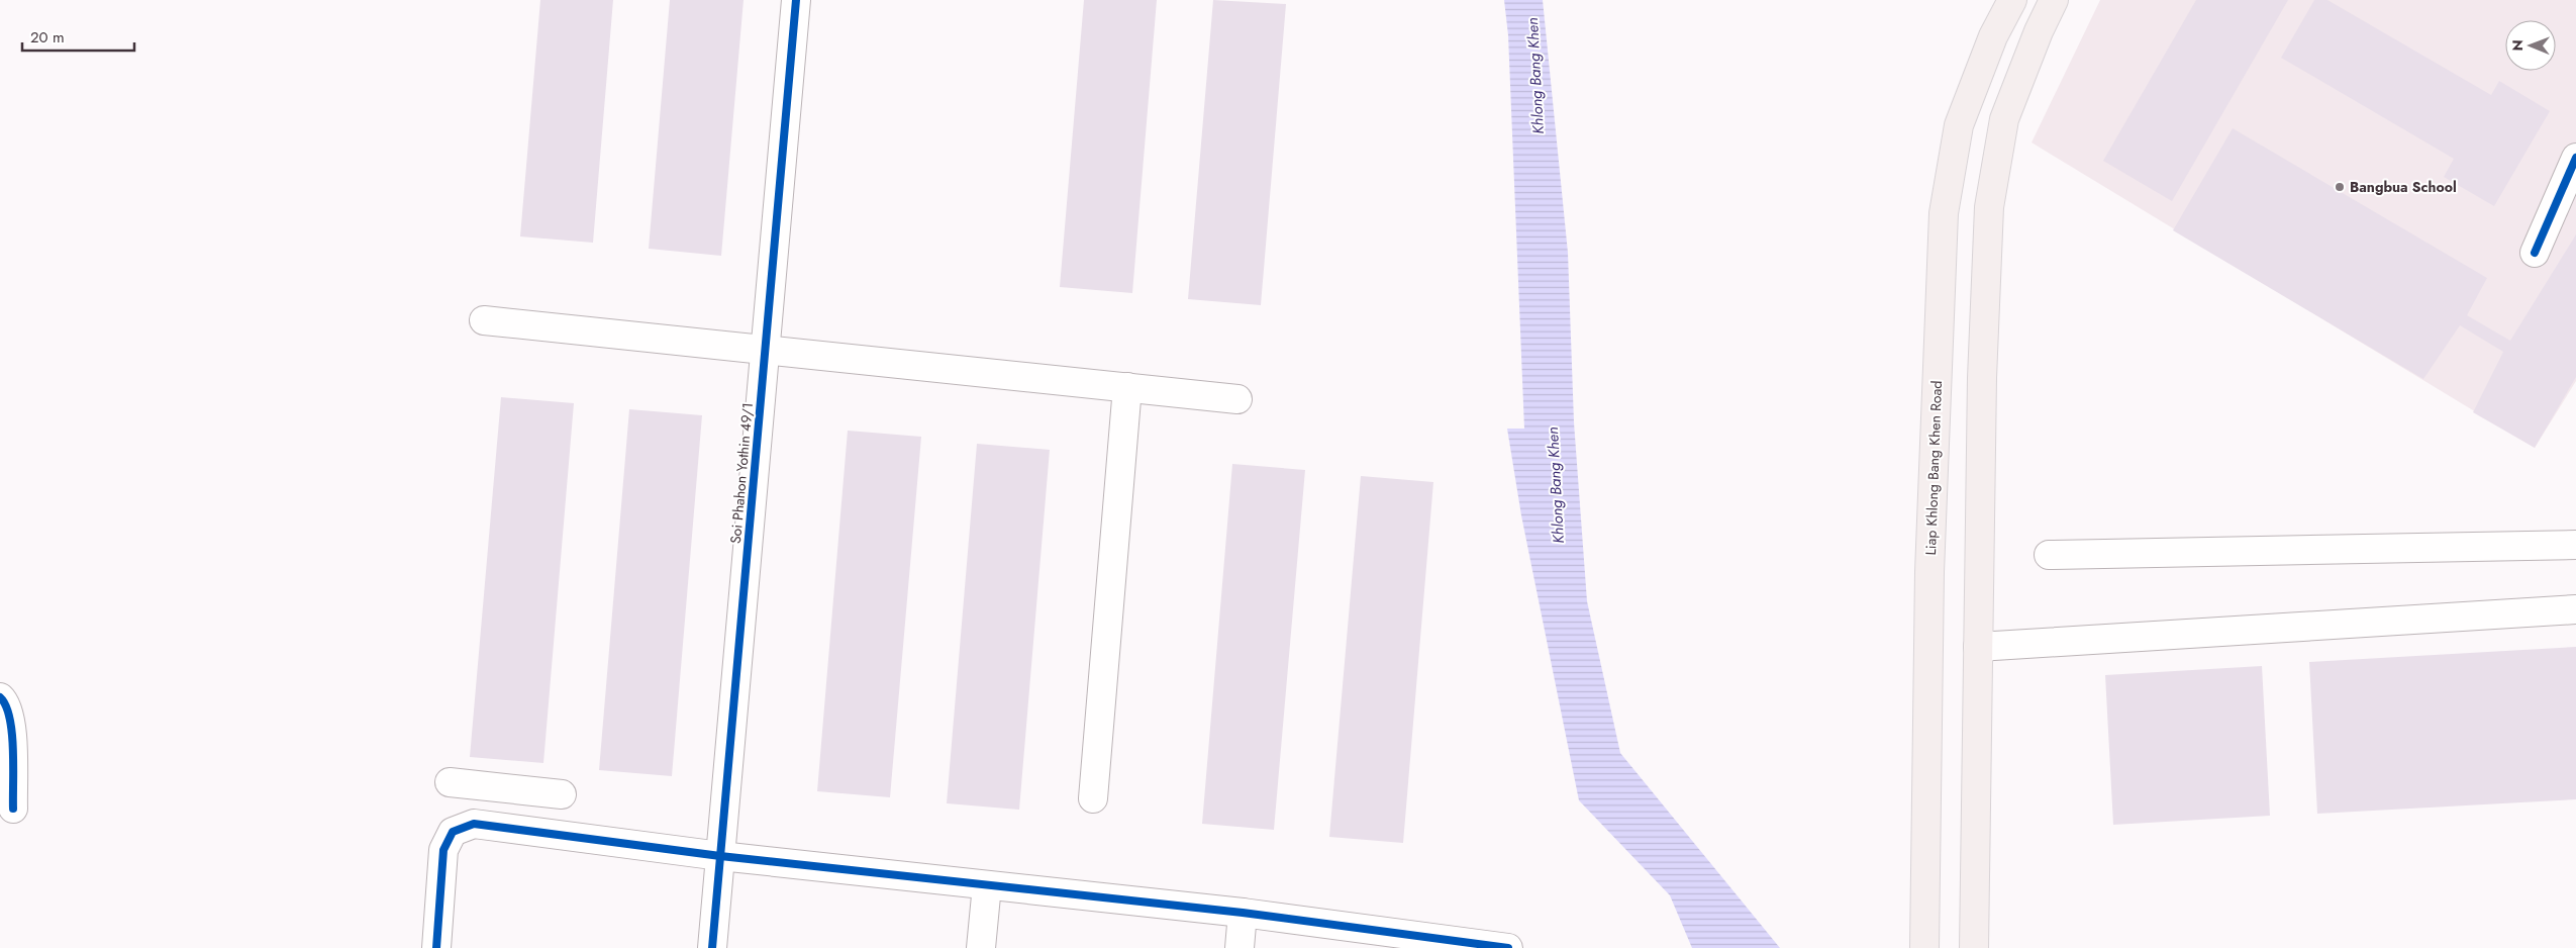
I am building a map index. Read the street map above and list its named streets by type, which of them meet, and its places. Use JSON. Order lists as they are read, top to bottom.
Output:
{
  "streets": {
    "main road": ["Liap Khlong Bang Khen Road"],
    "street": ["Soi Phahon Yothin 49/1"]
  },
  "water": ["Khlong Bang Khen"],
  "places": ["Bangbua School"],
  "scale_bar": "20 m",
  "north": "left"
}
